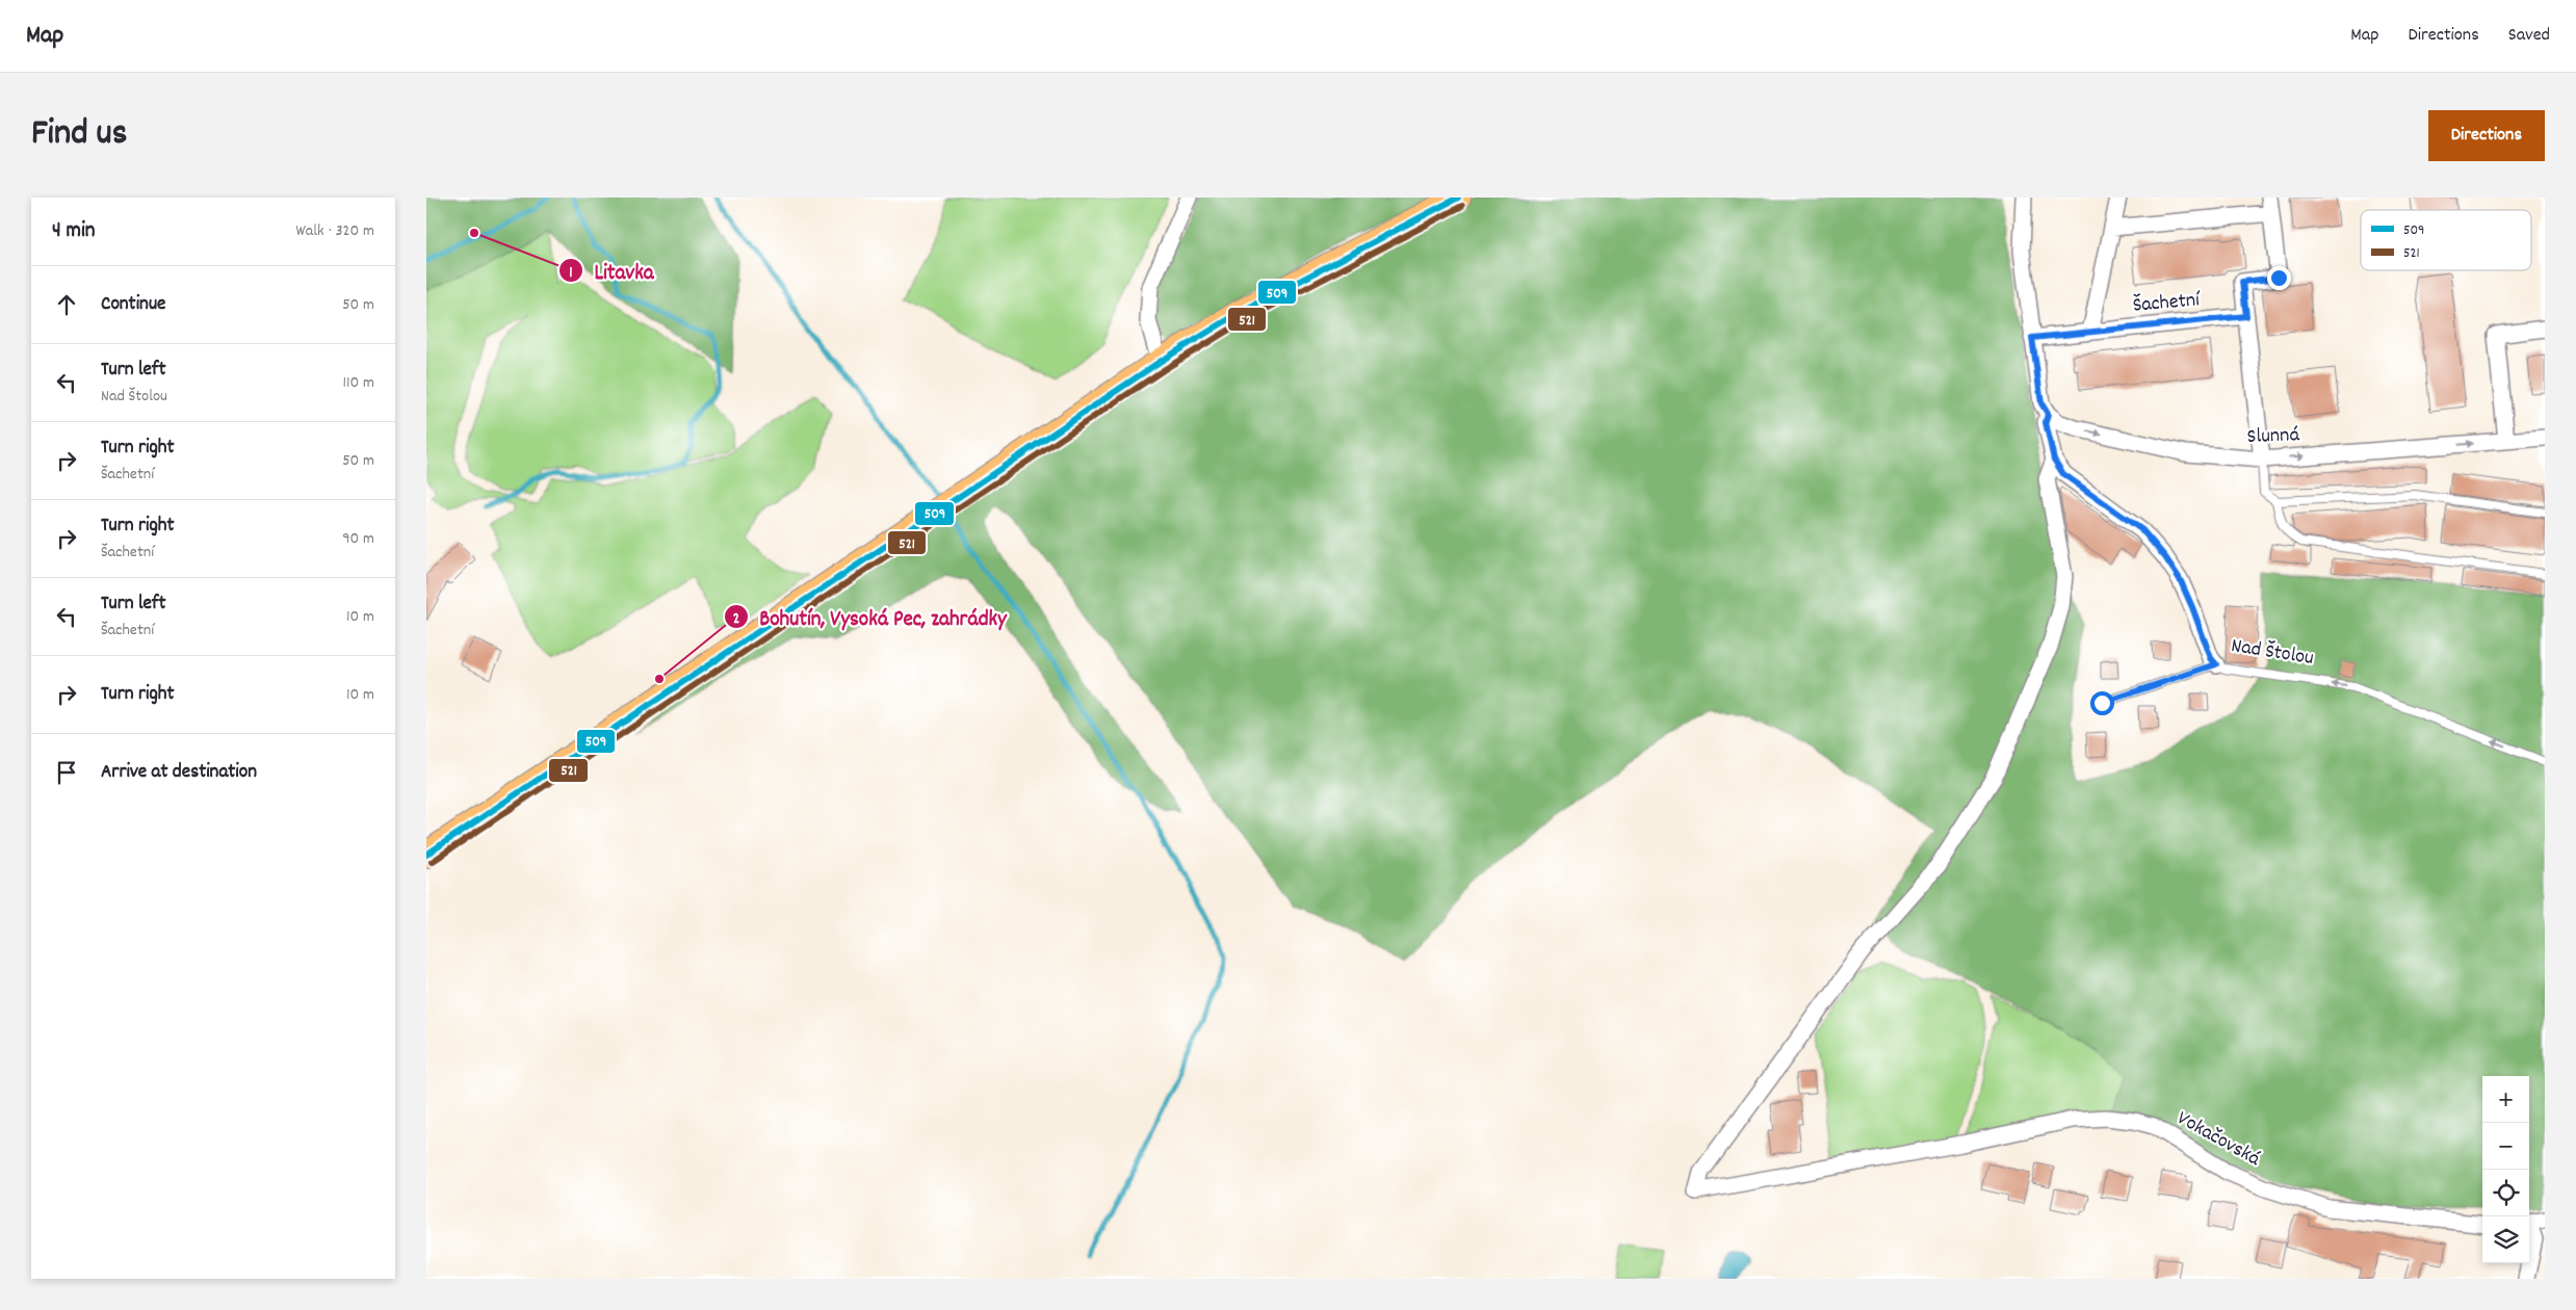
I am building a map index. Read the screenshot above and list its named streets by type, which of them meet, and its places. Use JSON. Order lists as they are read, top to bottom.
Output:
{
  "streets": {
    "street": [
      "Šachetní",
      "Slunná",
      "Nad Štolou",
      "Vokačovská"
    ]
  },
  "crossings": [
    ["Nad Štolou", "Vokačovská"]
  ],
  "one_way": ["Slunná", "Nad Štolou"],
  "places": ["Litavka", "Bohutín, Vysoká Pec, zahrádky"],
  "lines": ["transit line 509", "transit line 521"],
  "legend": ["509", "521"],
  "page": {
    "header": "Map",
    "nav": ["Map", "Directions", "Saved"],
    "title": "Find us",
    "buttons": "Directions",
    "heading": ["4 min", "Walk · 320 m"],
    "list": [
      ["Continue", "50 m"],
      ["Turn left", "Nad Štolou", "110 m"],
      ["Turn right", "Šachetní", "50 m"],
      ["Turn right", "Šachetní", "90 m"],
      ["Turn left", "Šachetní", "10 m"],
      ["Turn right", "10 m"],
      "Arrive at destination"
    ],
    "map_buttons": ["+", "−"]
  }
}
